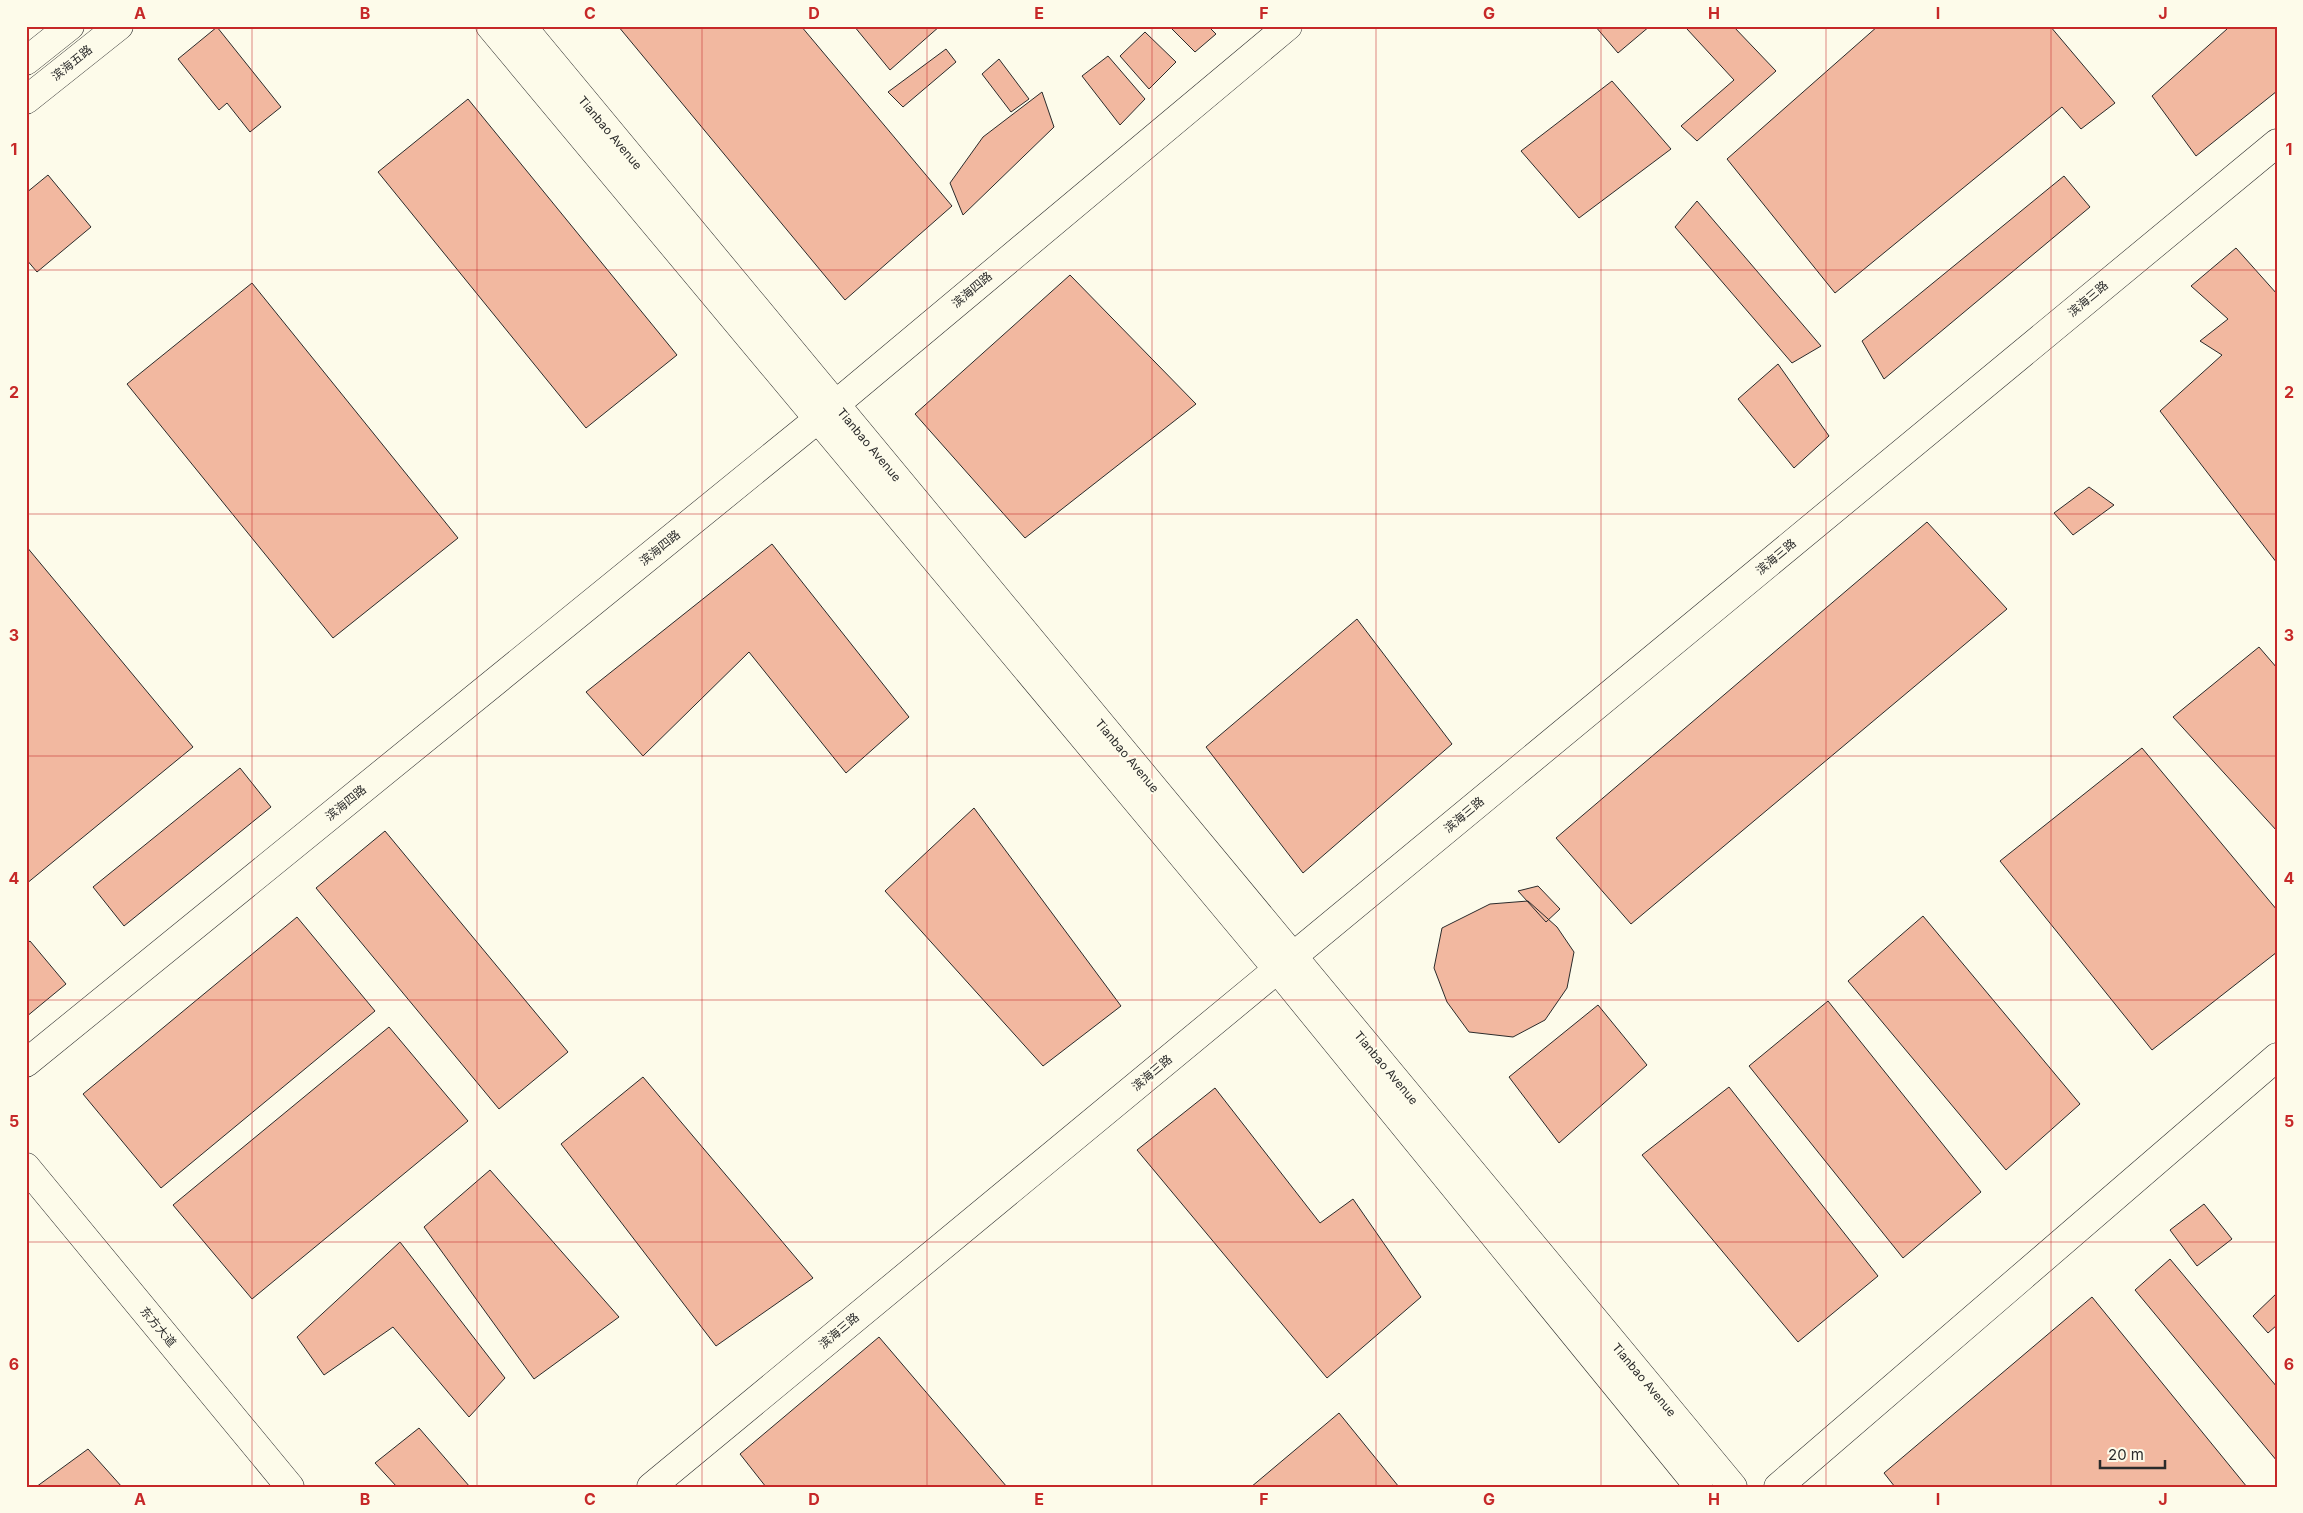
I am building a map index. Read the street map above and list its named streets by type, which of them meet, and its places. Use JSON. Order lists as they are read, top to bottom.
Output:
{
  "streets": {
    "street": [
      "滨海五路",
      "Tianbao Avenue",
      "滨海四路",
      "滨海三路",
      "东方大道"
    ]
  },
  "crossings": [
    ["Tianbao Avenue", "滨海四路"],
    ["Tianbao Avenue", "滨海三路"]
  ],
  "scale_bar": "20 m",
  "grid": {
    "columns": [
      "A",
      "B",
      "C",
      "D",
      "E",
      "F",
      "G",
      "H",
      "I",
      "J"
    ],
    "rows": [
      "1",
      "2",
      "3",
      "4",
      "5",
      "6"
    ]
  }
}
